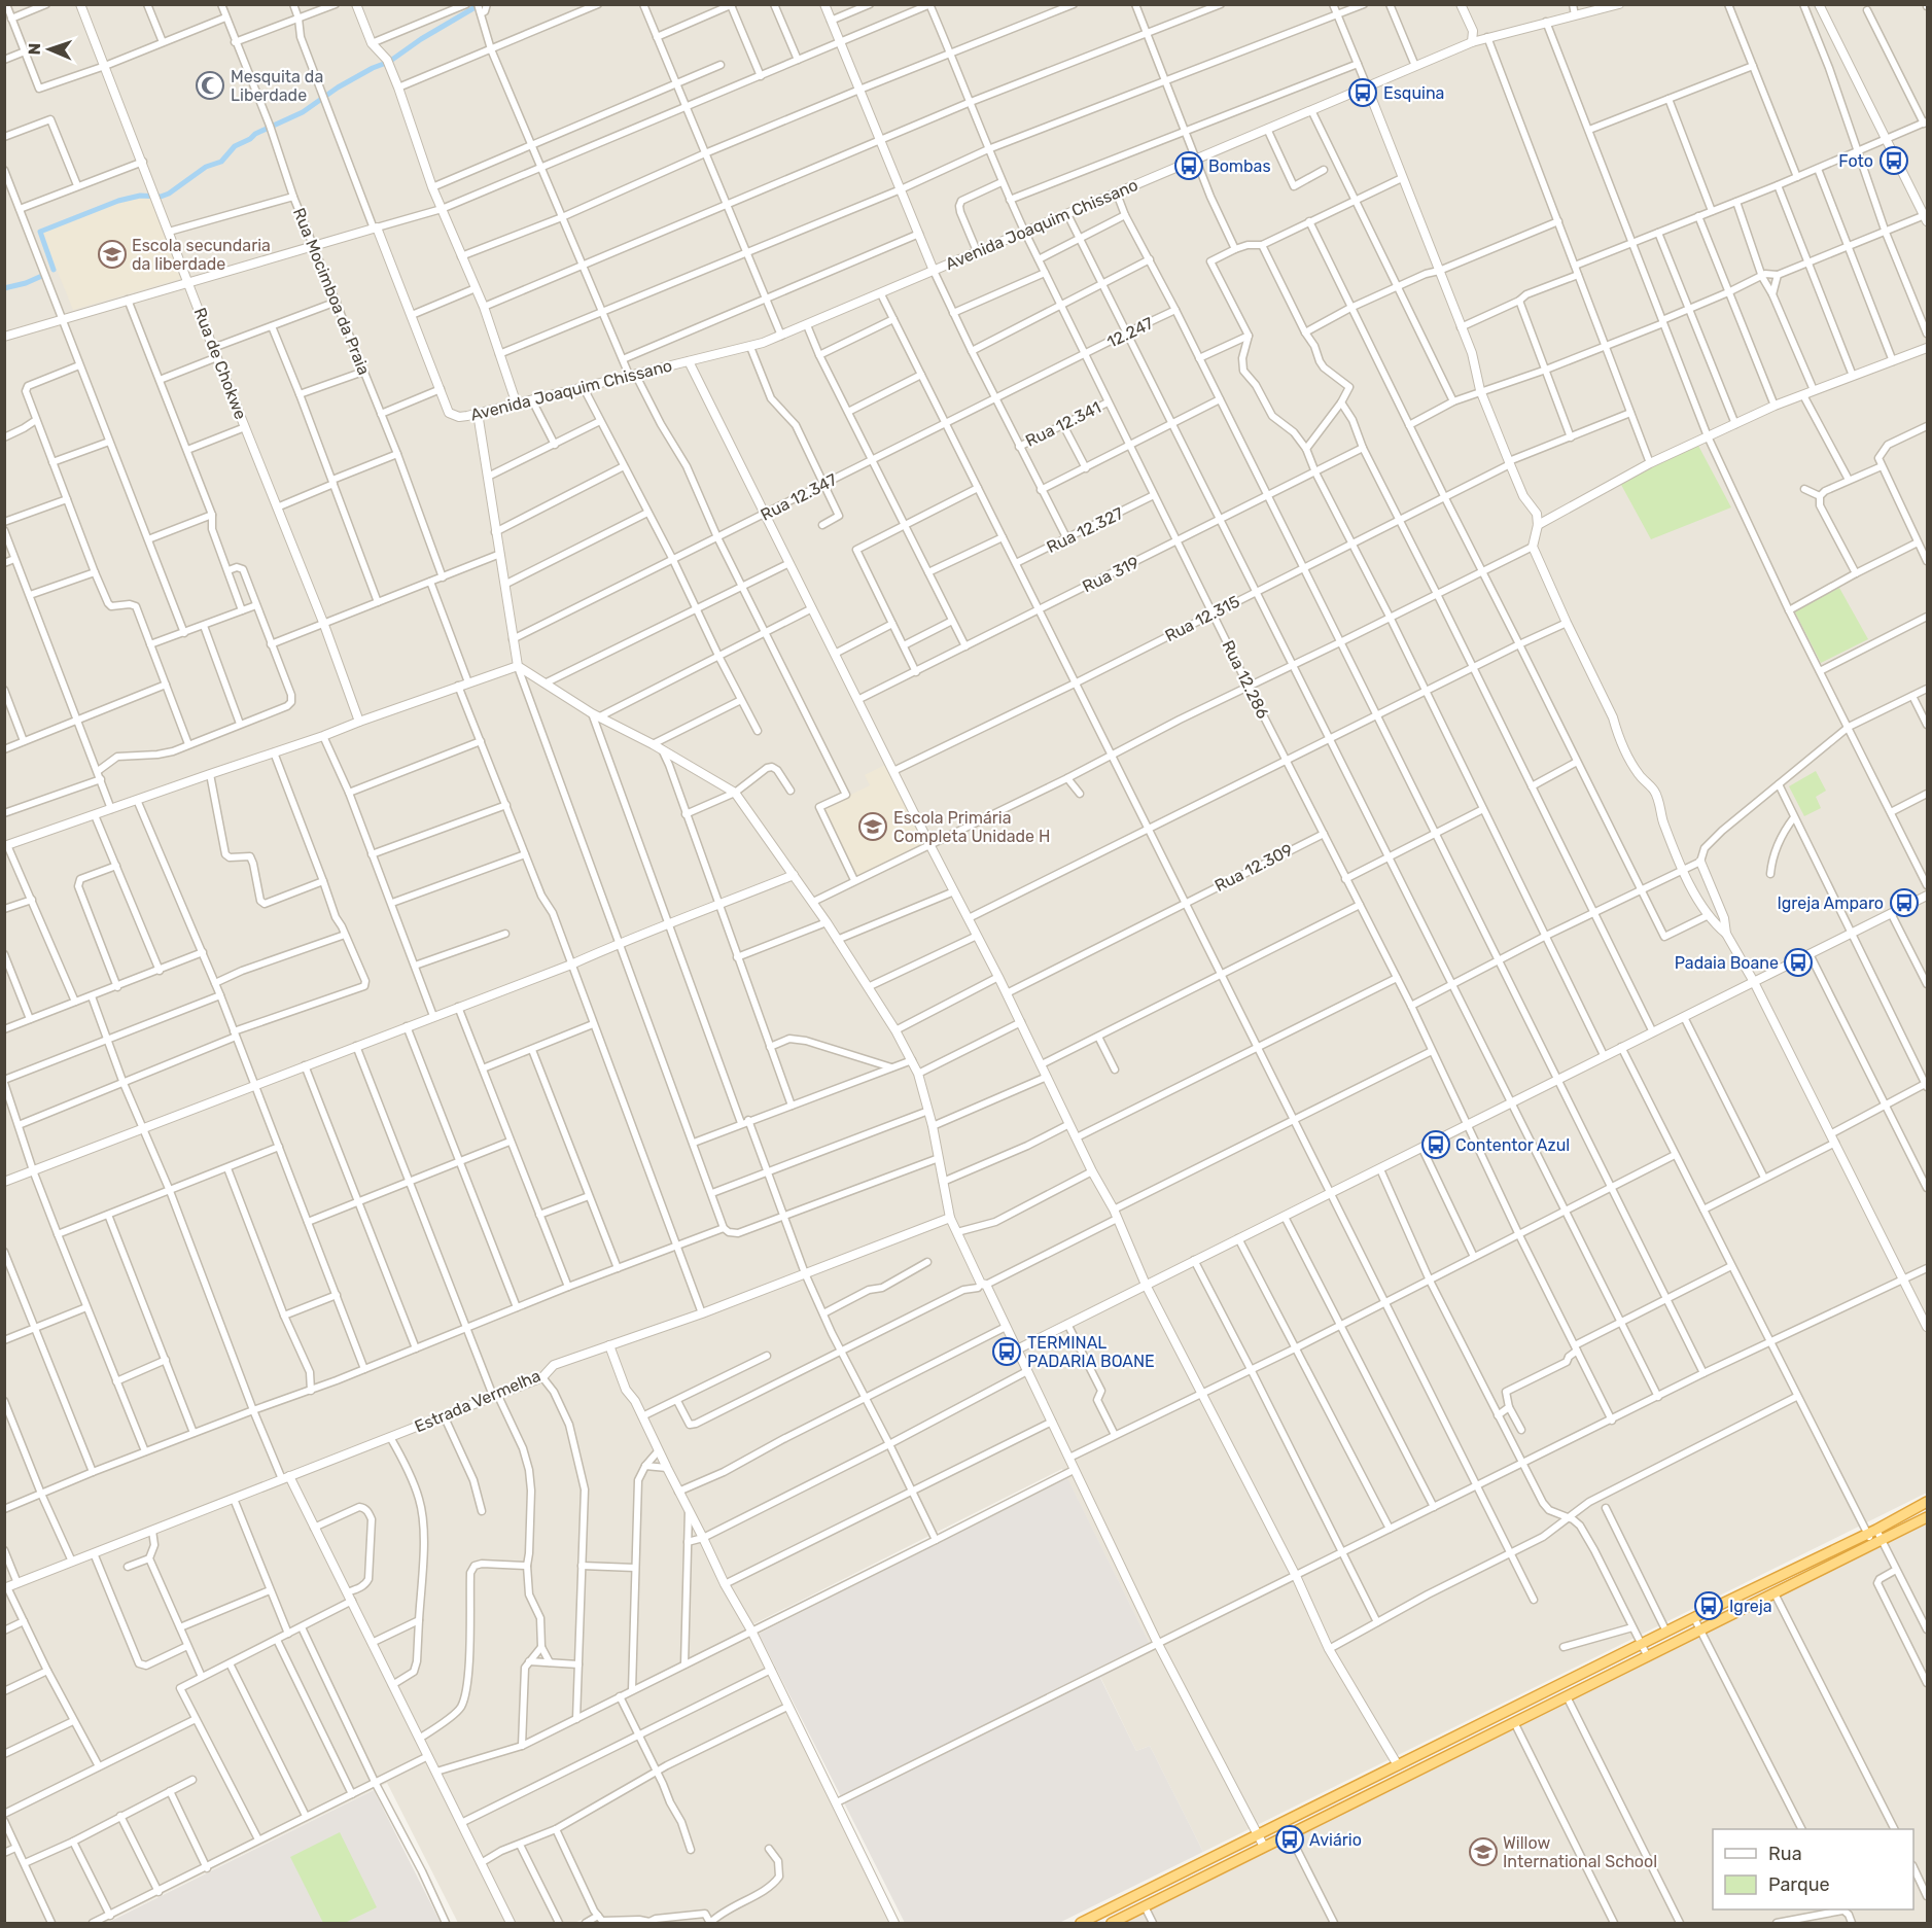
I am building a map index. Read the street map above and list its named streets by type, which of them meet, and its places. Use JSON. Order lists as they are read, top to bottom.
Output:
{
  "streets": {
    "street": [
      "Avenida Joaquim Chissano",
      "Rua Mocimboa da Praia",
      "12.247",
      "Rua de Chokwe",
      "Rua 12.341",
      "Rua 12.347",
      "Rua 12.327",
      "Rua 319",
      "Rua 12.315",
      "Rua 12.286",
      "Rua 12.309",
      "Estrada Vermelha"
    ]
  },
  "crossings": [
    ["Avenida Joaquim Chissano", "Rua 12.286"],
    ["12.247", "Rua 12.347"],
    ["12.247", "Rua 12.286"],
    ["Rua 12.341", "Rua 12.286"],
    ["Rua 12.347", "Rua 12.286"],
    ["Rua 12.327", "Rua 12.286"],
    ["Rua 319", "Rua 12.286"],
    ["Rua 12.315", "Rua 12.286"],
    ["Rua 12.286", "Rua 12.309"]
  ],
  "places": {
    "mosque": ["Mesquita da Liberdade"],
    "bus stop": [
      "Esquina",
      "Foto",
      "Bombas",
      "Igreja Amparo",
      "Padaia Boane",
      "Contentor Azul",
      "TERMINAL PADARIA BOANE",
      "Igreja",
      "Aviário"
    ],
    "school or university": ["Escola secundaria da liberdade", "Escola Primária Completa Unidade H", "Willow International School"]
  },
  "legend": ["Rua", "Parque"],
  "north": "left"
}
